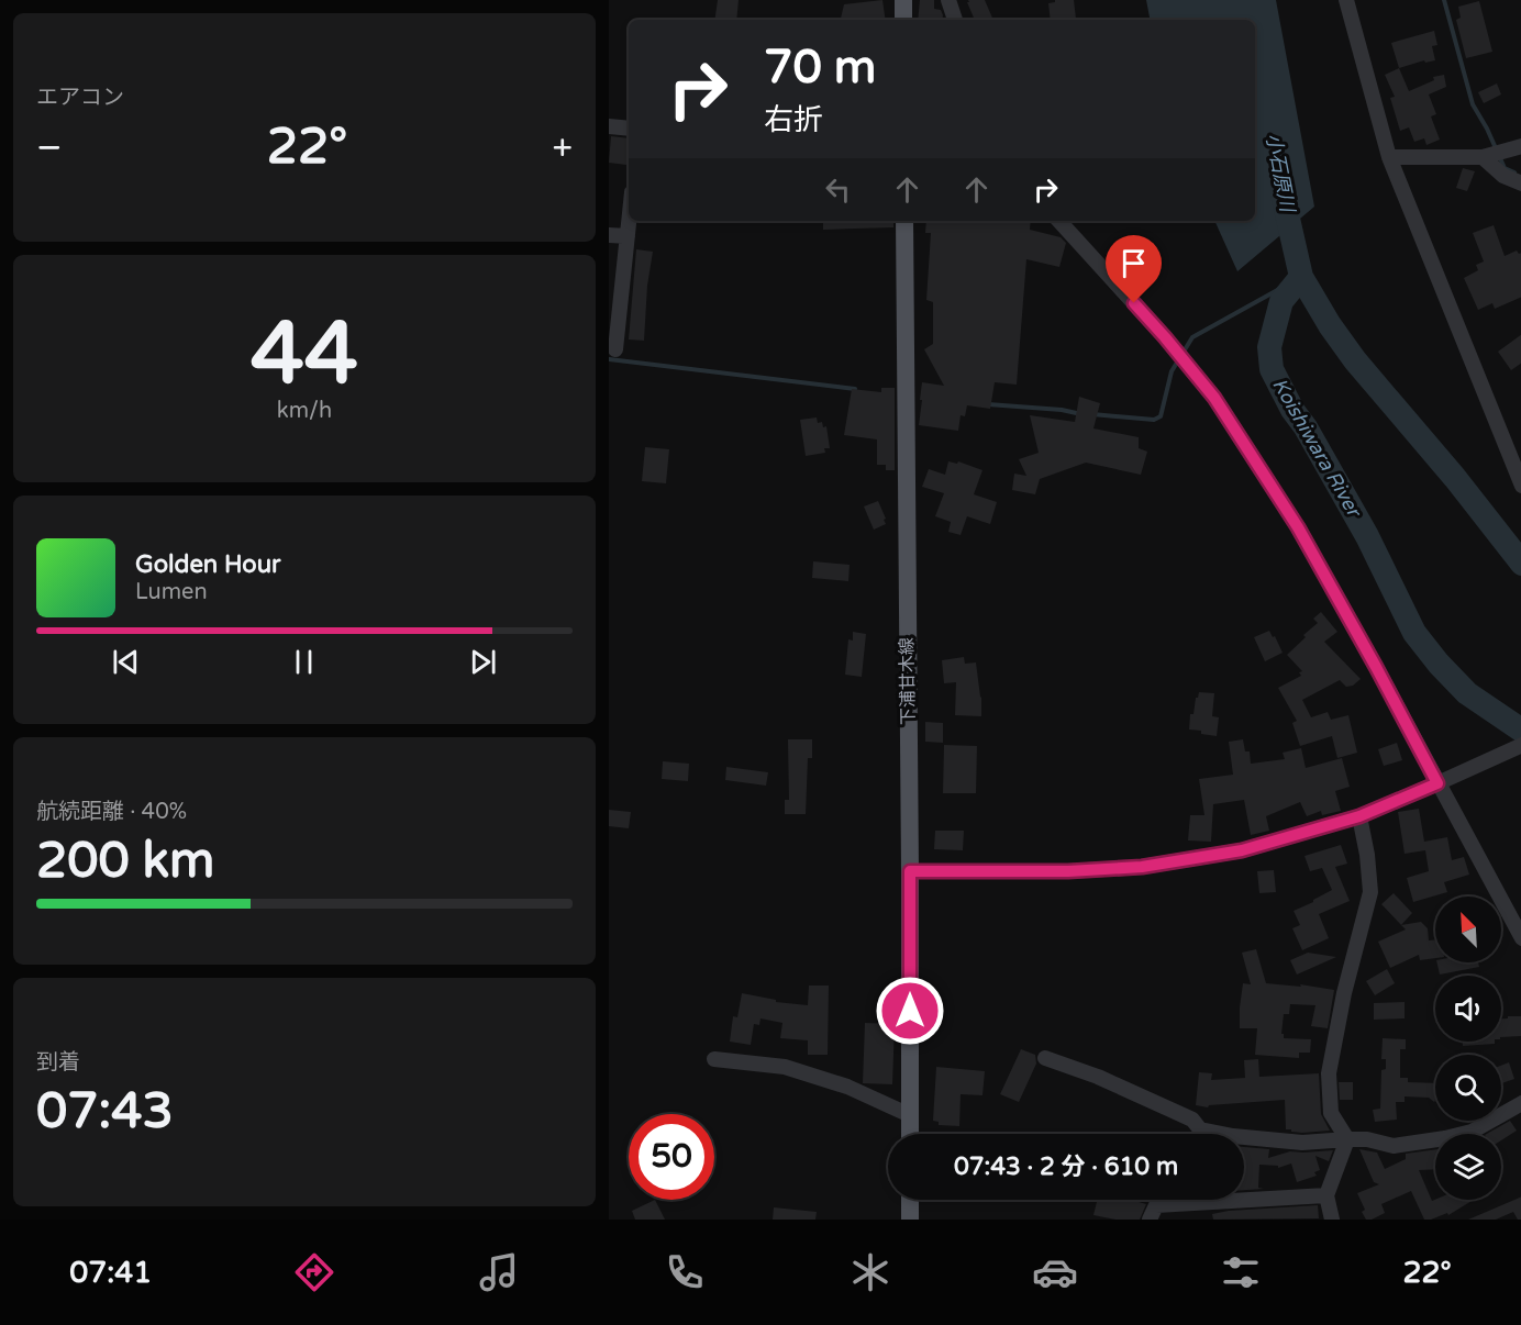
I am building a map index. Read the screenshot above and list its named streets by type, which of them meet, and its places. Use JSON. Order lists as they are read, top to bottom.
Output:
{
  "streets": {
    "main road": ["下浦甘木線"]
  },
  "water": ["小石原川", "Koishiwara River"],
  "north": "top left",
  "page": {
    "tile": [
      "エアコン",
      ["44", "km/h"],
      ["航続距離 · 40%", "200 km"],
      ["到着", "07:43"]
    ],
    "turn": ["70 m", "右折"],
    "heat": ["−", "22°", "+"],
    "song": ["Golden Hour", "Lumen"],
    "limit": "50",
    "trip": "07:43 · 2 分 · 610 m",
    "tabs": ["07:41", "22°"]
  }
}
